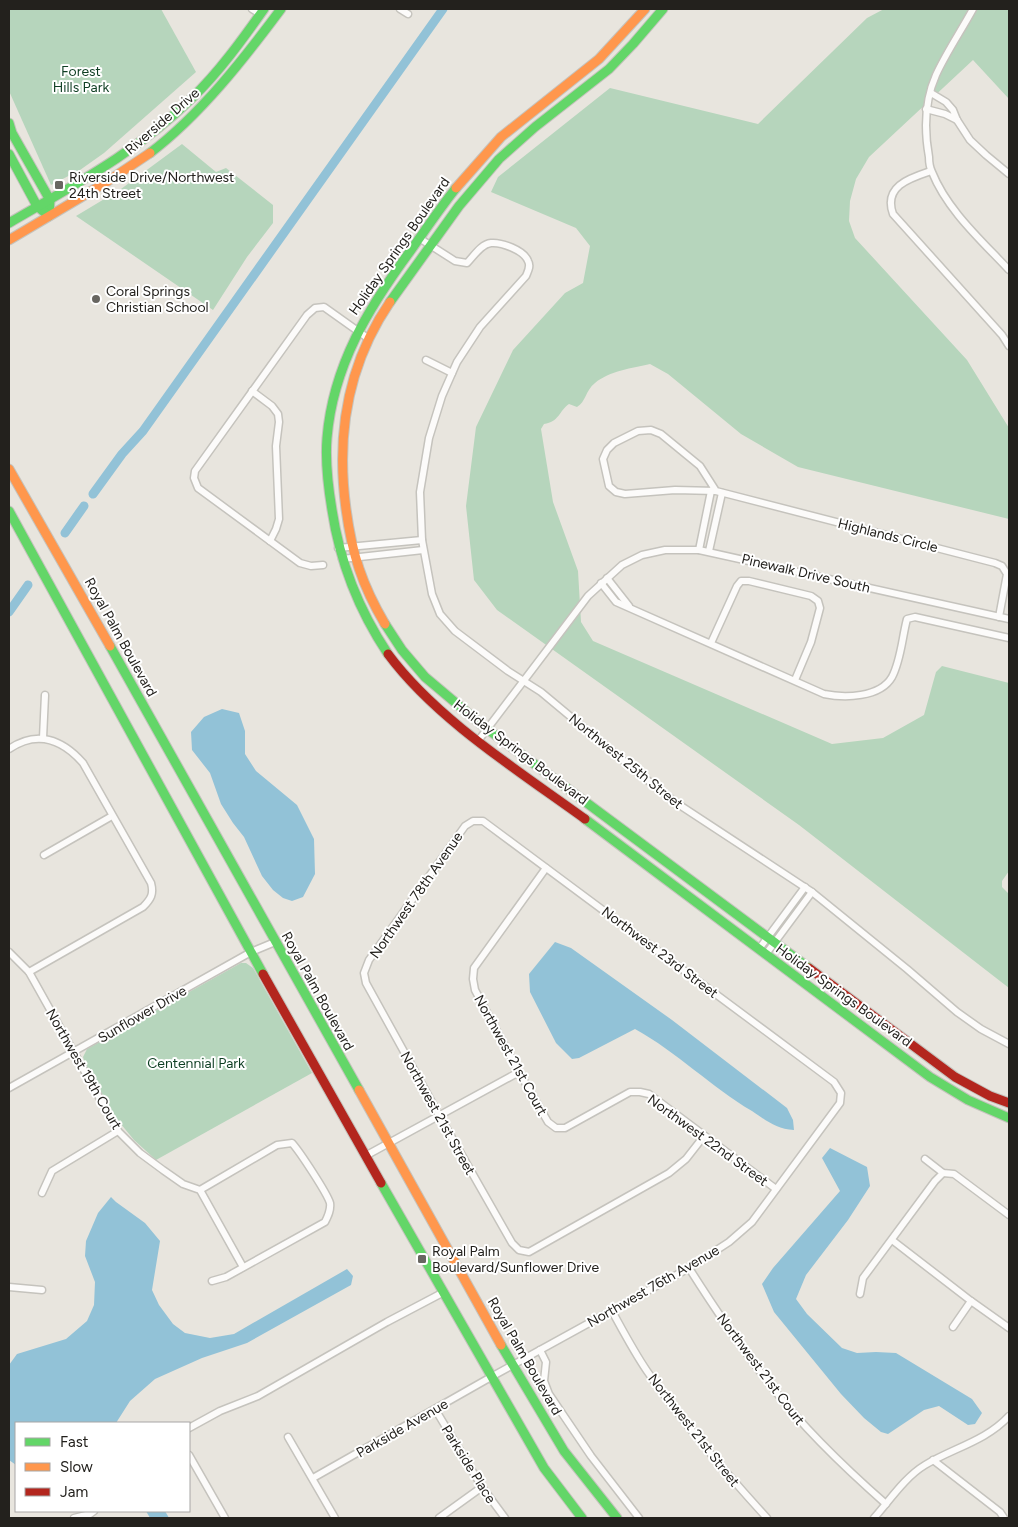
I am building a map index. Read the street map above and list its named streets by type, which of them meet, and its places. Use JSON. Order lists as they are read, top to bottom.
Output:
{
  "streets": {
    "street": [
      "Riverside Drive",
      "Holiday Springs Boulevard",
      "Highlands Circle",
      "Pinewalk Drive South",
      "Royal Palm Boulevard",
      "Northwest 25th Street",
      "Northwest 78th Avenue",
      "Northwest 23rd Street",
      "Sunflower Drive",
      "Northwest 21st Court",
      "Northwest 19th Court",
      "Northwest 21st Street",
      "Northwest 22nd Street",
      "Northwest 76th Avenue",
      "Parkside Avenue",
      "Parkside Place"
    ]
  },
  "crossings": [
    ["Holiday Springs Boulevard", "Pinewalk Drive South"],
    ["Holiday Springs Boulevard", "Northwest 25th Street"],
    ["Highlands Circle", "Pinewalk Drive South"],
    ["Pinewalk Drive South", "Northwest 25th Street"],
    ["Royal Palm Boulevard", "Sunflower Drive"],
    ["Royal Palm Boulevard", "Northwest 76th Avenue"],
    ["Northwest 78th Avenue", "Northwest 23rd Street"],
    ["Northwest 78th Avenue", "Northwest 21st Street"],
    ["Northwest 23rd Street", "Northwest 21st Court"],
    ["Northwest 23rd Street", "Northwest 76th Avenue"],
    ["Sunflower Drive", "Northwest 19th Court"],
    ["Northwest 21st Court", "Northwest 22nd Street"],
    ["Northwest 21st Court", "Northwest 76th Avenue"],
    ["Northwest 21st Street", "Northwest 22nd Street"],
    ["Northwest 21st Street", "Northwest 76th Avenue"],
    ["Northwest 22nd Street", "Northwest 76th Avenue"],
    ["Northwest 76th Avenue", "Parkside Avenue"],
    ["Parkside Avenue", "Parkside Place"]
  ],
  "parks": ["Forest Hills Park", "Centennial Park"],
  "places": {
    "transit": ["Riverside Drive/Northwest 24th Street", "Royal Palm Boulevard/Sunflower Drive"],
    "other": ["Coral Springs Christian School"]
  },
  "legend": ["Fast", "Slow", "Jam"]
}
